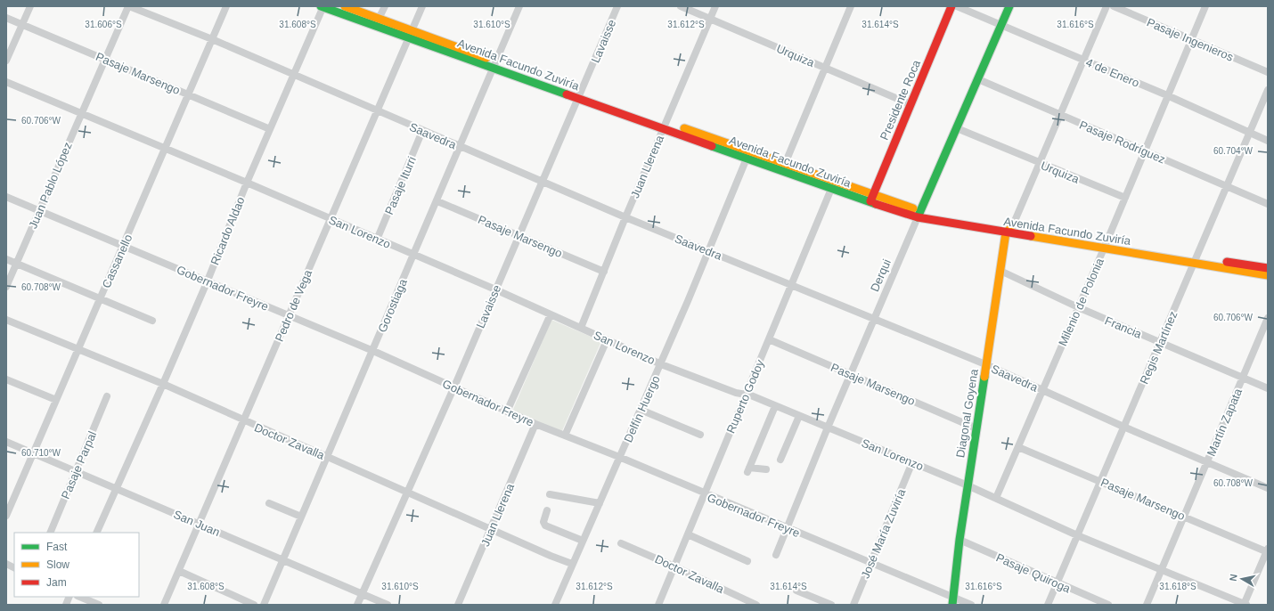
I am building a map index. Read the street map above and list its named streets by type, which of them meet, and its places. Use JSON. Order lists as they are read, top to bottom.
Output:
{
  "streets": {
    "main road": [
      "Avenida Facundo Zuviría",
      "Presidente Roca",
      "Derqui",
      "Diagonal Goyena"
    ],
    "street": [
      "Pasaje Ingenieros",
      "Lavaisse",
      "Urquiza",
      "4 de Enero",
      "Pasaje Marsengo",
      "Saavedra",
      "Pasaje Rodríguez",
      "Juan Llerena",
      "Juan Pablo López",
      "Pasaje Iturri",
      "Ricardo Aldao",
      "San Lorenzo",
      "Cassanello",
      "Gobernador Freyre",
      "Milenio de Polonia",
      "Pedro de Vega",
      "Gorostiaga",
      "Francia",
      "Regis Martínez",
      "Ruperto Godoy",
      "Delfín Huergo",
      "Martín Zapata",
      "Doctor Zavalla",
      "Pasaje Parpal",
      "San Juan",
      "José María Zuviría",
      "Pasaje Quiroga"
    ]
  },
  "crossings": [
    ["Pasaje Ingenieros", "Milenio de Polonia"],
    ["Lavaisse", "Avenida Facundo Zuviría"],
    ["Lavaisse", "Pasaje Marsengo"],
    ["Lavaisse", "Saavedra"],
    ["Lavaisse", "San Lorenzo"],
    ["Lavaisse", "Gobernador Freyre"],
    ["Lavaisse", "Doctor Zavalla"],
    ["Lavaisse", "San Juan"],
    ["Urquiza", "Presidente Roca"],
    ["Urquiza", "Juan Llerena"],
    ["Urquiza", "Derqui"],
    ["Urquiza", "Milenio de Polonia"],
    ["Avenida Facundo Zuviría", "Presidente Roca"],
    ["Avenida Facundo Zuviría", "Juan Llerena"],
    ["Avenida Facundo Zuviría", "Ricardo Aldao"],
    ["Avenida Facundo Zuviría", "Derqui"],
    ["Avenida Facundo Zuviría", "Milenio de Polonia"],
    ["Avenida Facundo Zuviría", "Pedro de Vega"],
    ["Avenida Facundo Zuviría", "Gorostiaga"],
    ["Avenida Facundo Zuviría", "Regis Martínez"],
    ["Avenida Facundo Zuviría", "Ruperto Godoy"],
    ["Avenida Facundo Zuviría", "Delfín Huergo"],
    ["Avenida Facundo Zuviría", "Diagonal Goyena"],
    ["4 de Enero", "Derqui"],
    ["4 de Enero", "Milenio de Polonia"],
    ["4 de Enero", "Regis Martínez"],
    ["Pasaje Marsengo", "Juan Llerena"],
    ["Pasaje Marsengo", "Juan Pablo López"],
    ["Pasaje Marsengo", "Ricardo Aldao"],
    ["Pasaje Marsengo", "Cassanello"],
    ["Pasaje Marsengo", "Derqui"],
    ["Pasaje Marsengo", "Milenio de Polonia"],
    ["Pasaje Marsengo", "Gorostiaga"],
    ["Pasaje Marsengo", "Regis Martínez"],
    ["Pasaje Marsengo", "Ruperto Godoy"],
    ["Pasaje Marsengo", "Diagonal Goyena"],
    ["Pasaje Marsengo", "Martín Zapata"],
    ["Saavedra", "Juan Llerena"],
    ["Saavedra", "Juan Pablo López"],
    ["Saavedra", "Pasaje Iturri"],
    ["Saavedra", "Ricardo Aldao"],
    ["Saavedra", "Cassanello"],
    ["Saavedra", "Derqui"],
    ["Saavedra", "Milenio de Polonia"],
    ["Saavedra", "Pedro de Vega"],
    ["Saavedra", "Gorostiaga"],
    ["Saavedra", "Regis Martínez"],
    ["Saavedra", "Ruperto Godoy"],
    ["Saavedra", "Delfín Huergo"],
    ["Saavedra", "Diagonal Goyena"],
    ["Saavedra", "Martín Zapata"],
    ["Pasaje Rodríguez", "Derqui"],
    ["Pasaje Rodríguez", "Milenio de Polonia"],
    ["Pasaje Rodríguez", "Regis Martínez"],
    ["Juan Llerena", "San Lorenzo"],
    ["Juan Llerena", "Gobernador Freyre"],
    ["Juan Llerena", "Doctor Zavalla"],
    ["Juan Pablo López", "San Lorenzo"],
    ["Juan Pablo López", "Gobernador Freyre"],
    ["Pasaje Iturri", "San Lorenzo"],
    ["Ricardo Aldao", "San Lorenzo"],
    ["Ricardo Aldao", "Gobernador Freyre"],
    ["Ricardo Aldao", "Doctor Zavalla"],
    ["Ricardo Aldao", "San Juan"],
    ["San Lorenzo", "Cassanello"],
    ["San Lorenzo", "Derqui"],
    ["San Lorenzo", "Milenio de Polonia"],
    ["San Lorenzo", "Pedro de Vega"],
    ["San Lorenzo", "Gorostiaga"],
    ["San Lorenzo", "Regis Martínez"],
    ["San Lorenzo", "Ruperto Godoy"],
    ["San Lorenzo", "Delfín Huergo"],
    ["San Lorenzo", "Diagonal Goyena"],
    ["San Lorenzo", "Martín Zapata"],
    ["San Lorenzo", "José María Zuviría"],
    ["Cassanello", "Gobernador Freyre"],
    ["Cassanello", "Doctor Zavalla"],
    ["Cassanello", "San Juan"],
    ["Derqui", "Gobernador Freyre"],
    ["Gobernador Freyre", "Pedro de Vega"],
    ["Gobernador Freyre", "Gorostiaga"],
    ["Gobernador Freyre", "Ruperto Godoy"],
    ["Gobernador Freyre", "Delfín Huergo"],
    ["Gobernador Freyre", "Diagonal Goyena"],
    ["Gobernador Freyre", "José María Zuviría"],
    ["Milenio de Polonia", "Francia"],
    ["Pedro de Vega", "Doctor Zavalla"],
    ["Pedro de Vega", "San Juan"],
    ["Gorostiaga", "Doctor Zavalla"],
    ["Gorostiaga", "San Juan"],
    ["Francia", "Regis Martínez"],
    ["Francia", "Diagonal Goyena"],
    ["Francia", "Martín Zapata"],
    ["Regis Martínez", "Pasaje Quiroga"],
    ["Ruperto Godoy", "Doctor Zavalla"],
    ["Delfín Huergo", "Doctor Zavalla"],
    ["Diagonal Goyena", "Pasaje Quiroga"],
    ["Pasaje Parpal", "San Juan"]
  ],
  "legend": ["Fast", "Slow", "Jam"],
  "north": "left",
  "coordinates": [
    "31.606°S",
    "31.608°S",
    "31.610°S",
    "31.612°S",
    "31.614°S",
    "31.616°S",
    "60.706°W",
    "60.704°W",
    "60.708°W",
    "60.710°W",
    "31.618°S"
  ]
}
